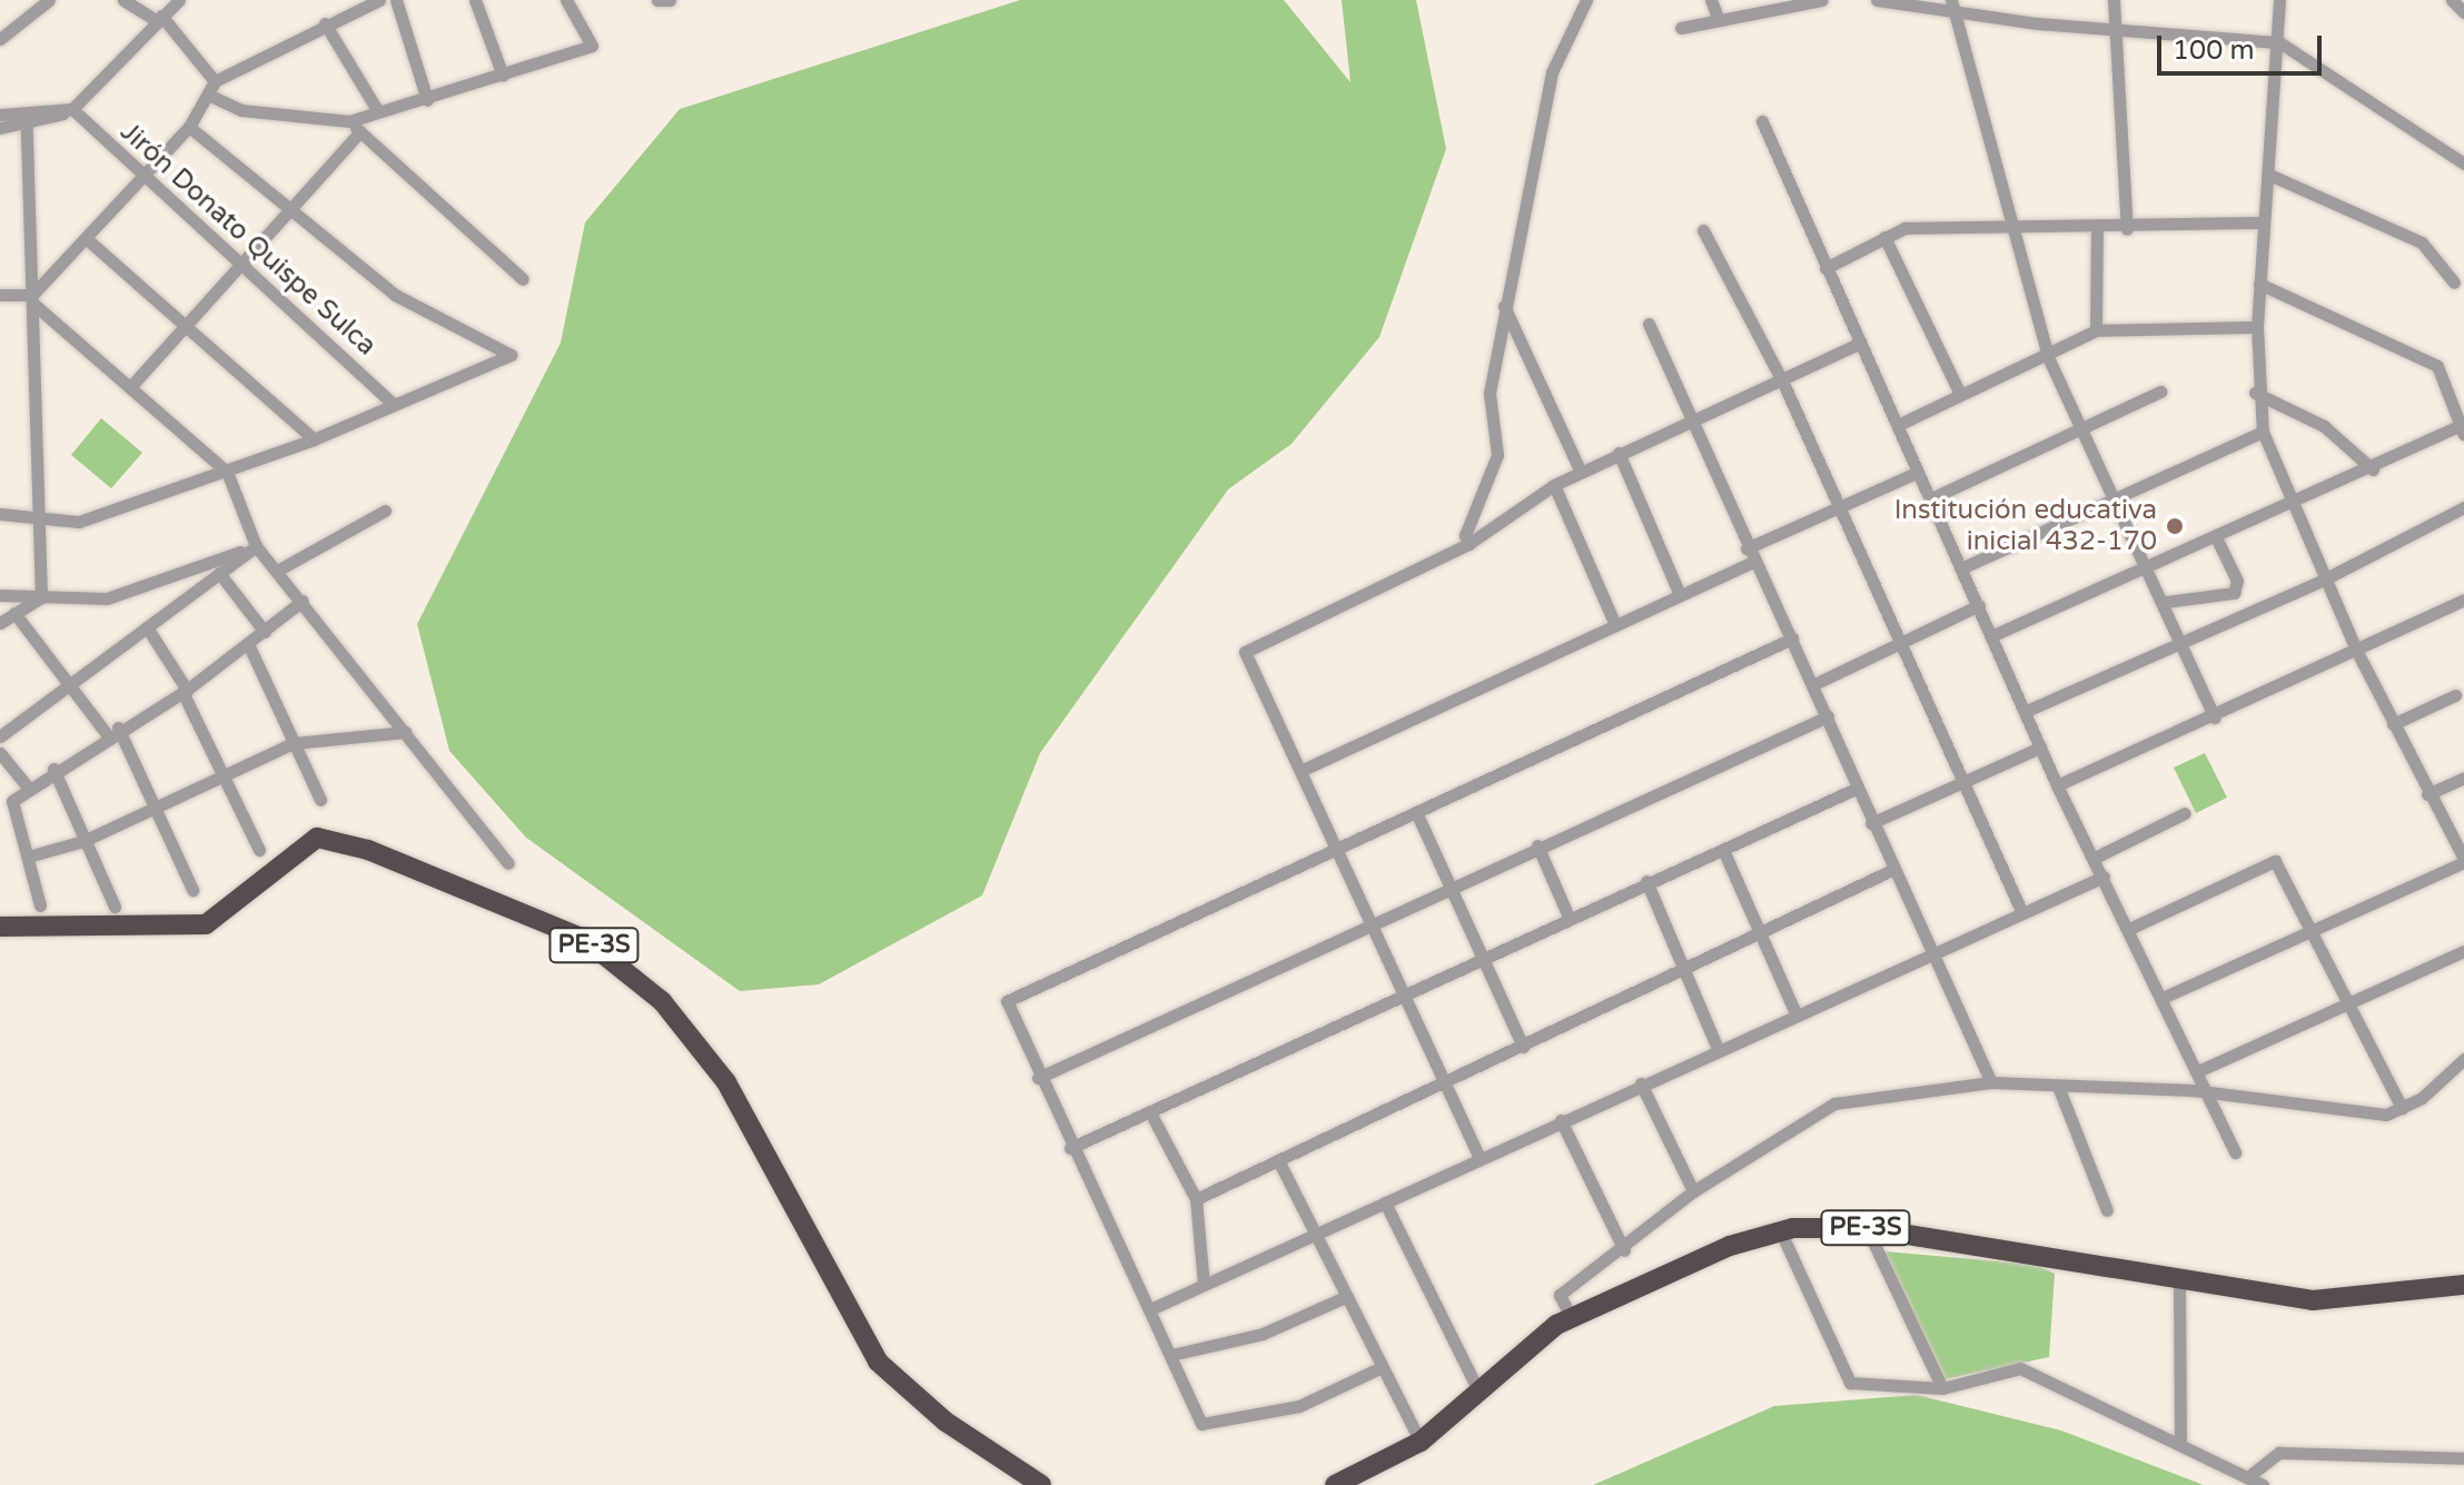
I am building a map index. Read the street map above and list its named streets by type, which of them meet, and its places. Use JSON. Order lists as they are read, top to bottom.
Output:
{
  "streets": {
    "highway": ["PE-3S"],
    "street": ["Jirón Donato Quispe Sulca"]
  },
  "places": ["Institución educativa inicial 432-170"],
  "scale_bar": "100 m"
}
